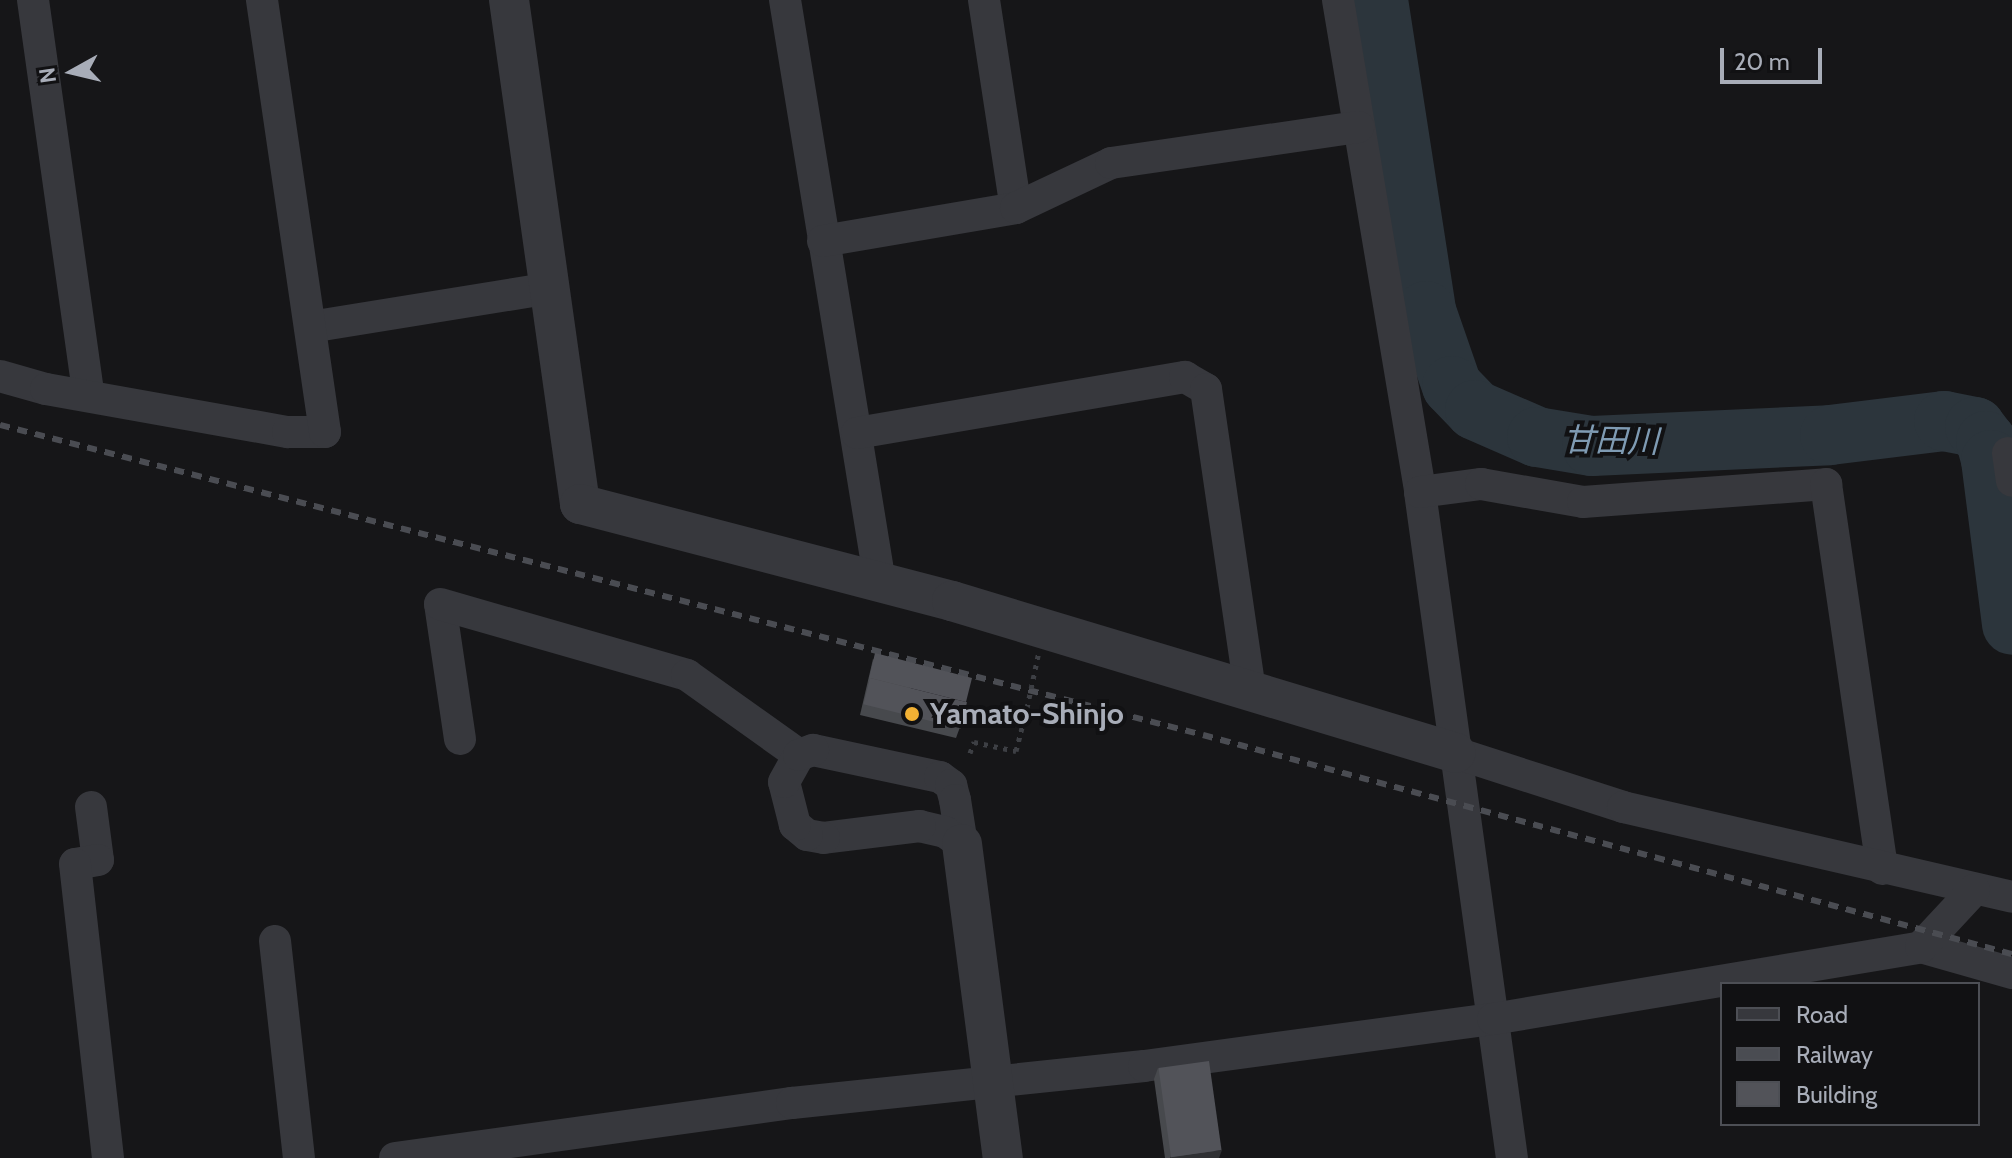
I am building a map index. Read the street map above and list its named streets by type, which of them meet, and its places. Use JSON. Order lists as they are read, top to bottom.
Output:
{
  "water": ["甘田川"],
  "places": ["Yamato-Shinjo"],
  "legend": ["Road", "Railway", "Building"],
  "scale_bar": "20 m",
  "north": "left"
}
